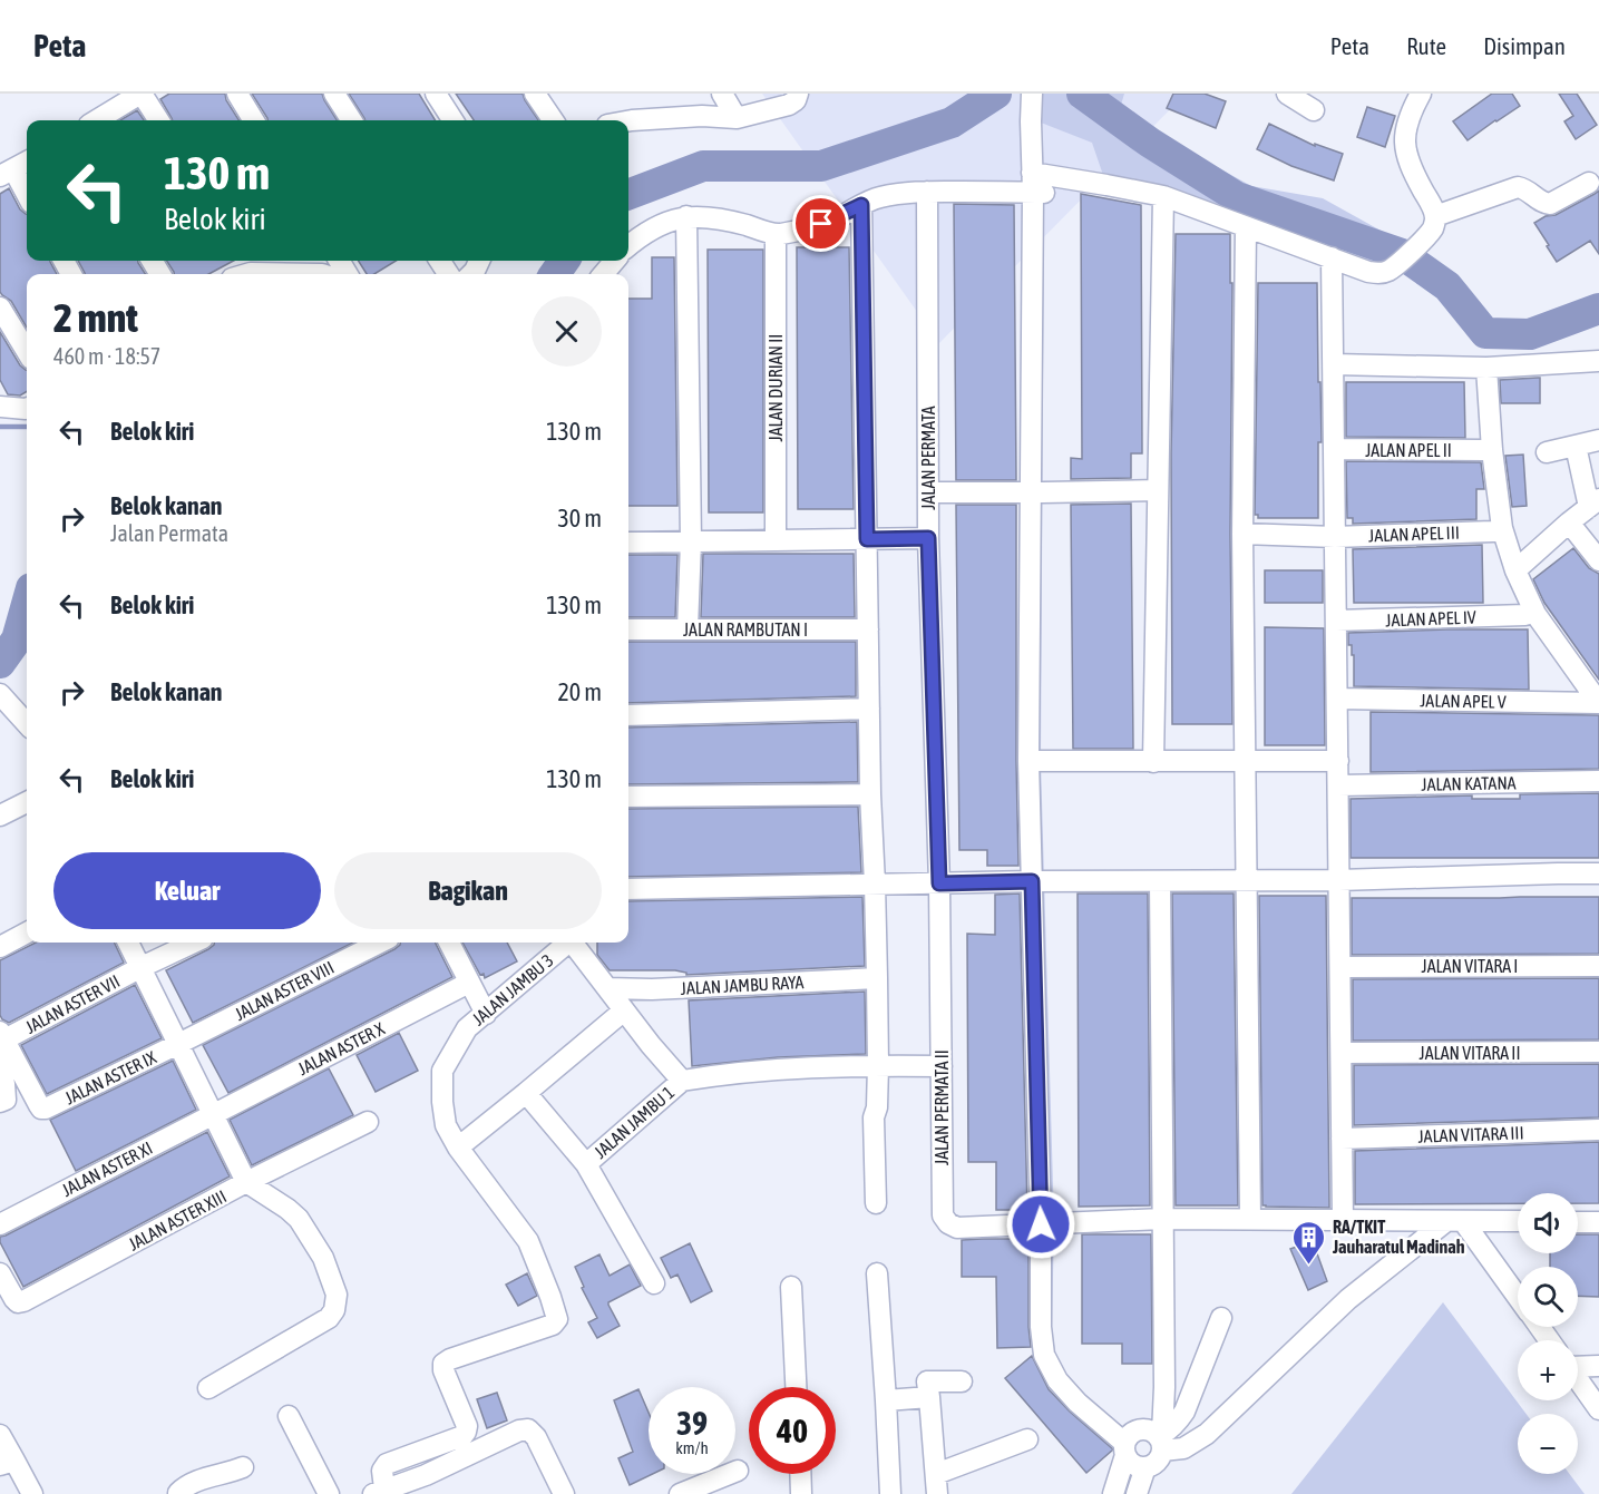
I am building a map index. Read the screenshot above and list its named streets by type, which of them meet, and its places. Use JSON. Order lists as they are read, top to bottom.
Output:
{
  "streets": {
    "street": [
      "JALAN DURIAN II",
      "JALAN APEL II",
      "JALAN PERMATA",
      "JALAN APEL III",
      "JALAN APEL IV",
      "JALAN RAMBUTAN I",
      "JALAN APEL V",
      "JALAN KATANA",
      "JALAN VITARA I",
      "JALAN JAMBU RAYA",
      "JALAN JAMBU 3",
      "JALAN ASTER VIII",
      "JALAN ASTER VII",
      "JALAN ASTER X",
      "JALAN VITARA II",
      "JALAN ASTER IX",
      "JALAN PERMATA II",
      "JALAN JAMBU 1",
      "JALAN VITARA III",
      "JALAN ASTER XI",
      "JALAN ASTER XIII"
    ]
  },
  "crossings": [
    ["JALAN PERMATA", "JALAN PERMATA II"],
    ["JALAN ASTER VIII", "JALAN ASTER IX"],
    ["JALAN ASTER VII", "JALAN ASTER IX"],
    ["JALAN ASTER X", "JALAN ASTER XI"]
  ],
  "places": {
    "building": ["RA/TKIT Jauharatul Madinah"]
  },
  "page": {
    "header": "Peta",
    "nav": ["Peta", "Rute", "Disimpan"],
    "turn": ["130 m", "Belok kiri"],
    "heading": ["2 mnt", "460 m · 18:57"],
    "list": [
      {
        "name": "Belok kiri",
        "value": "130 m"
      },
      {
        "name": "Belok kanan",
        "note": "Jalan Permata",
        "value": "30 m"
      },
      {
        "name": "Belok kiri",
        "value": "130 m"
      },
      {
        "name": "Belok kanan",
        "value": "20 m"
      },
      {
        "name": "Belok kiri",
        "value": "130 m"
      }
    ],
    "buttons": ["Keluar", "Bagikan"],
    "map_buttons": ["+", "−"],
    "speed": "39 km/h",
    "limit": "40"
  }
}
